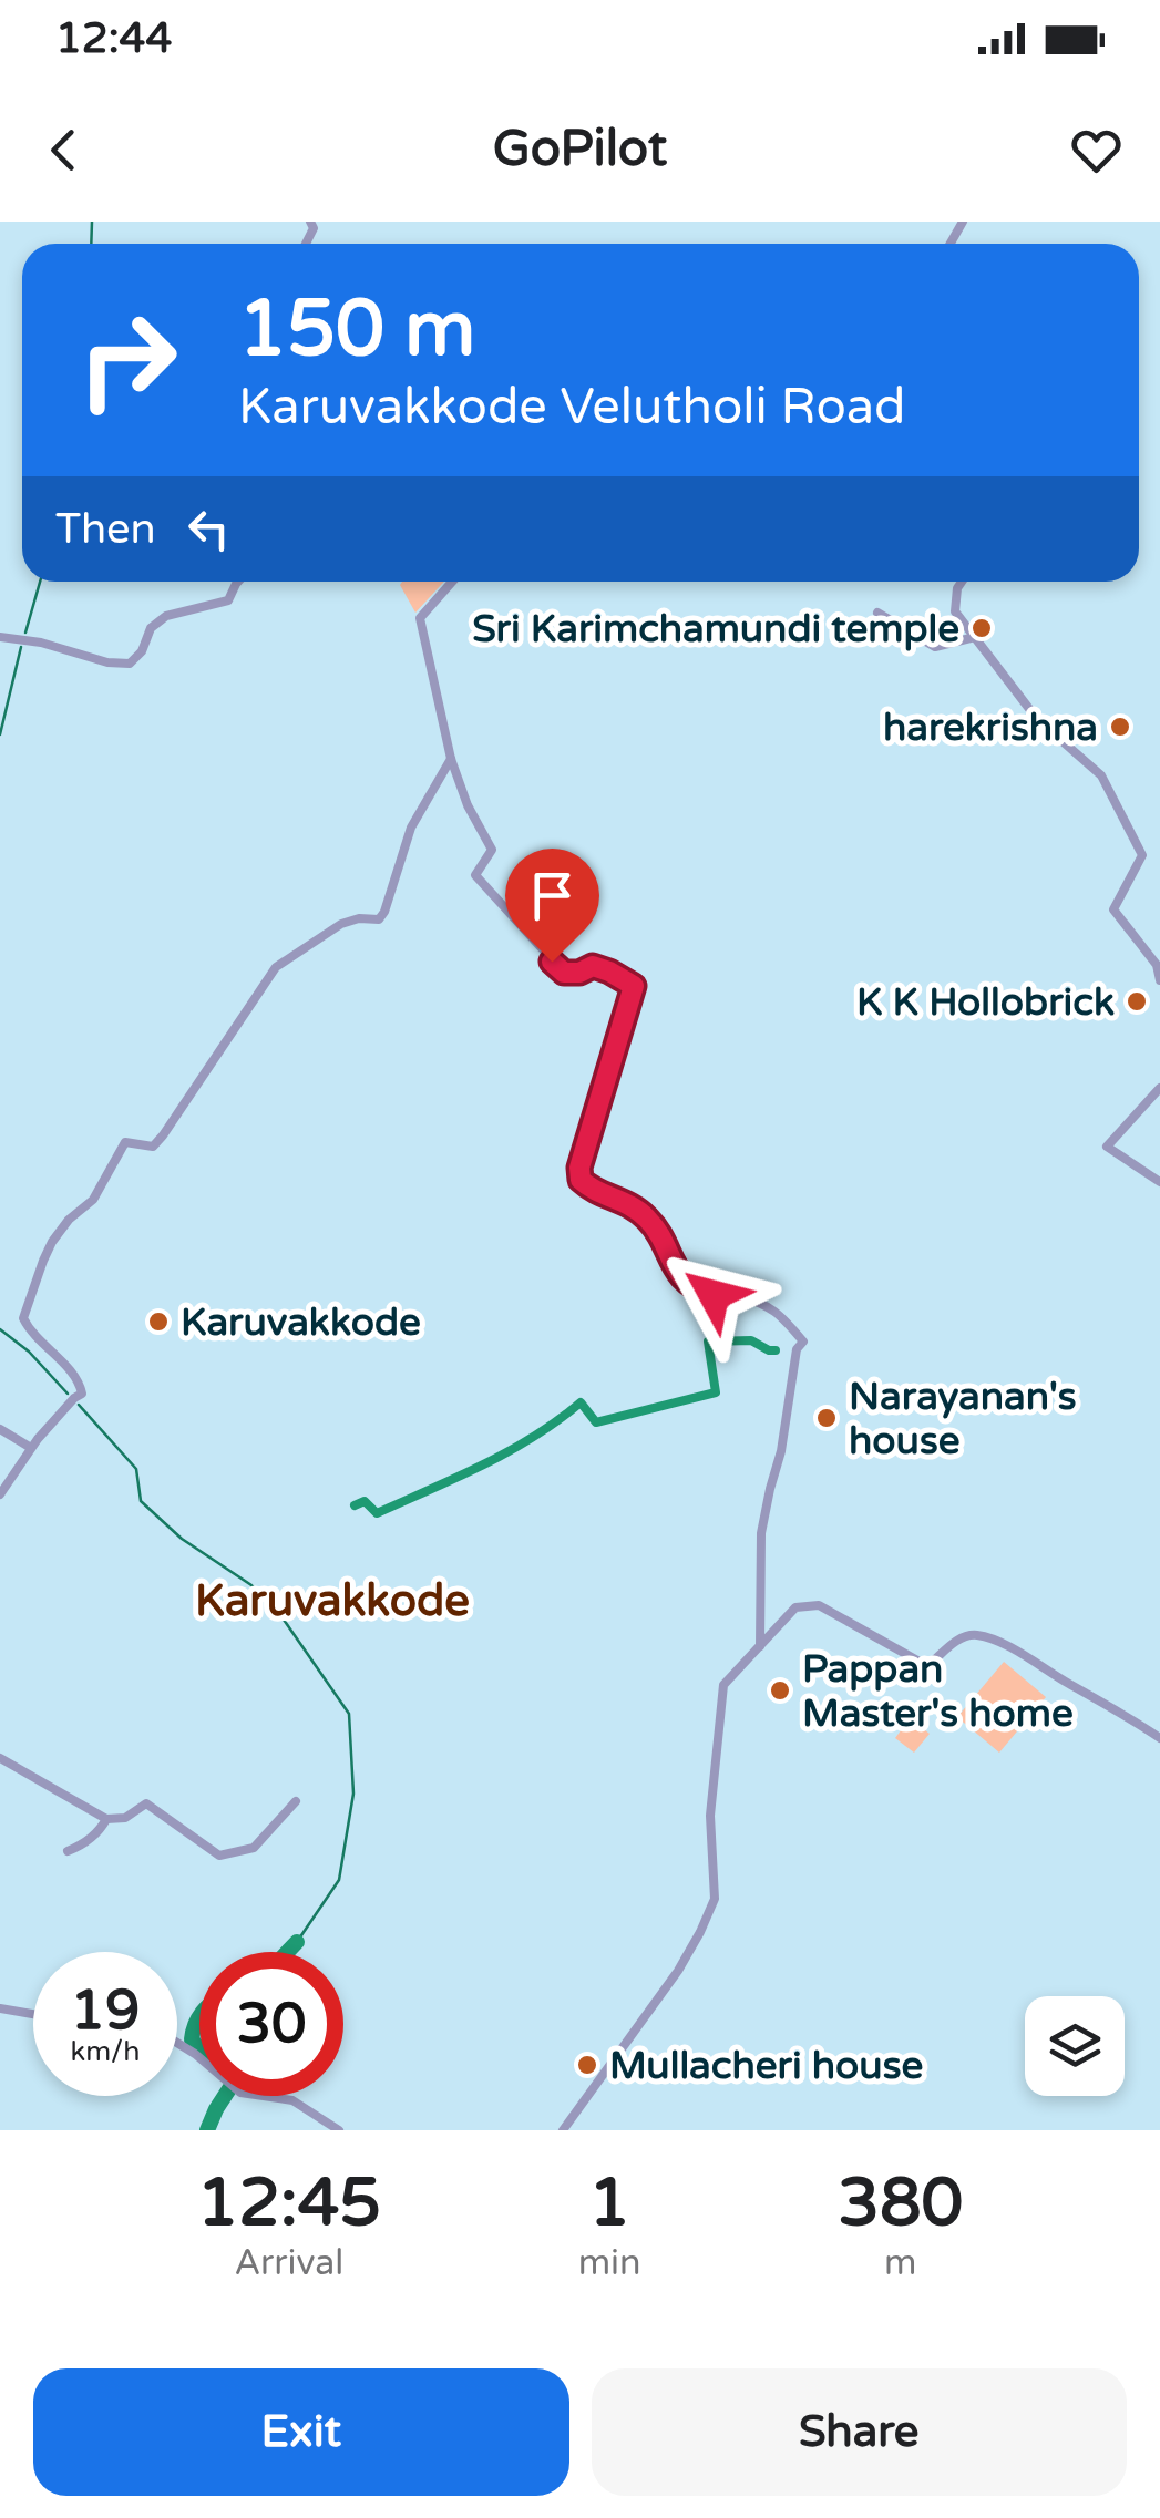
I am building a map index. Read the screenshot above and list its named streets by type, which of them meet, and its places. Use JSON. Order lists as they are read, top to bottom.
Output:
{
  "districts": ["Karuvakkode"],
  "places": [
    "Sri Karimchamundi temple",
    "harekrishna",
    "K K Hollobrick",
    "Karuvakkode",
    "Narayanan's house",
    "Pappan Master's home",
    "Mullacheri house"
  ],
  "page": {
    "status": "12:44",
    "header": "GoPilot",
    "turn": ["150 m", "Karuvakkode Velutholi Road"],
    "then": "Then",
    "speed": "19 km/h",
    "limit": "30",
    "eta": [
      "12:45",
      "Arrival",
      "1",
      "min",
      "380",
      "m"
    ],
    "buttons": ["Exit", "Share"]
  }
}
